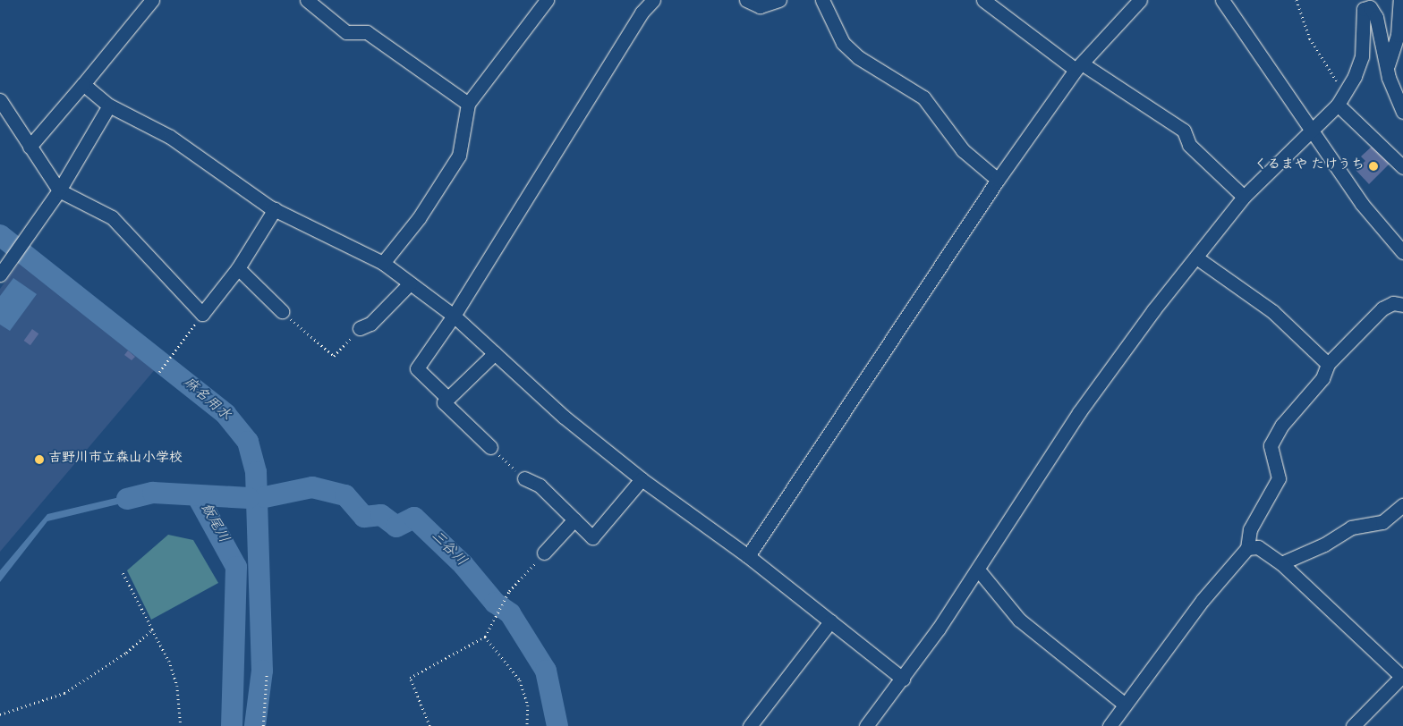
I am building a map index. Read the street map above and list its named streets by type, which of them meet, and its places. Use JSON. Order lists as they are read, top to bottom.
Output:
{
  "water": ["麻名用水", "飯尾川", "三谷川"],
  "places": ["くるまや たけうち", "吉野川市立森山小学校"]
}
